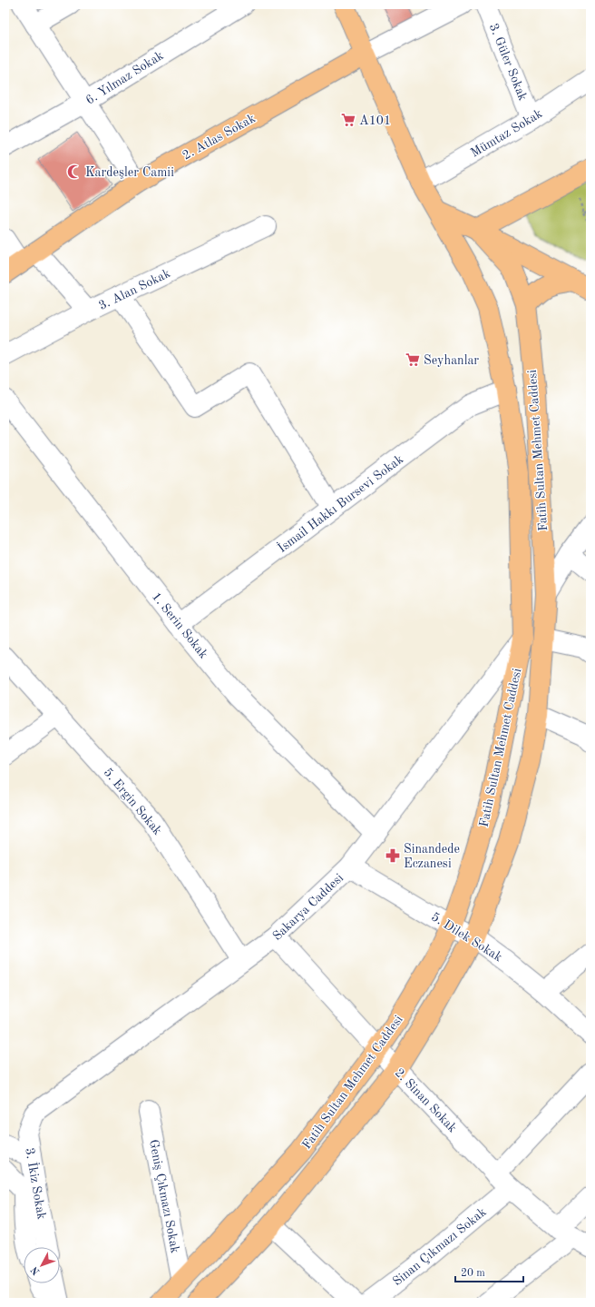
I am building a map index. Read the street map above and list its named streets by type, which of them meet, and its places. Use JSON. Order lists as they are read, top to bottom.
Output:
{
  "streets": {
    "main road": ["2. Atlas Sokak", "Fatih Sultan Mehmet Caddesi"],
    "street": [
      "3. Güler Sokak",
      "6. Yılmaz Sokak",
      "Mümtaz Sokak",
      "3. Alan Sokak",
      "İsmail Hakkı Bursevi Sokak",
      "1. Serin Sokak",
      "5. Ergin Sokak",
      "Sakarya Caddesi",
      "5. Dilek Sokak",
      "2. Sinan Sokak",
      "3. İkiz Sokak",
      "Geniş Çıkmazı Sokak",
      "Sinan Çıkmazı Sokak"
    ]
  },
  "crossings": [
    ["3. Güler Sokak", "Mümtaz Sokak"],
    ["Mümtaz Sokak", "Fatih Sultan Mehmet Caddesi"],
    ["2. Atlas Sokak", "Fatih Sultan Mehmet Caddesi"],
    ["Fatih Sultan Mehmet Caddesi", "İsmail Hakkı Bursevi Sokak"],
    ["Fatih Sultan Mehmet Caddesi", "Sakarya Caddesi"],
    ["Fatih Sultan Mehmet Caddesi", "5. Dilek Sokak"],
    ["Fatih Sultan Mehmet Caddesi", "2. Sinan Sokak"],
    ["Fatih Sultan Mehmet Caddesi", "Geniş Çıkmazı Sokak"],
    ["İsmail Hakkı Bursevi Sokak", "1. Serin Sokak"],
    ["1. Serin Sokak", "Sakarya Caddesi"],
    ["5. Ergin Sokak", "Sakarya Caddesi"],
    ["Sakarya Caddesi", "5. Dilek Sokak"],
    ["Sakarya Caddesi", "2. Sinan Sokak"],
    ["Sakarya Caddesi", "3. İkiz Sokak"],
    ["2. Sinan Sokak", "Sinan Çıkmazı Sokak"]
  ],
  "places": {
    "supermarket": ["A101", "Seyhanlar"],
    "mosque": ["Kardeşler Camii"],
    "pharmacy": ["Sinandede Eczanesi"]
  },
  "scale_bar": "20 m",
  "north": "bottom left"
}
